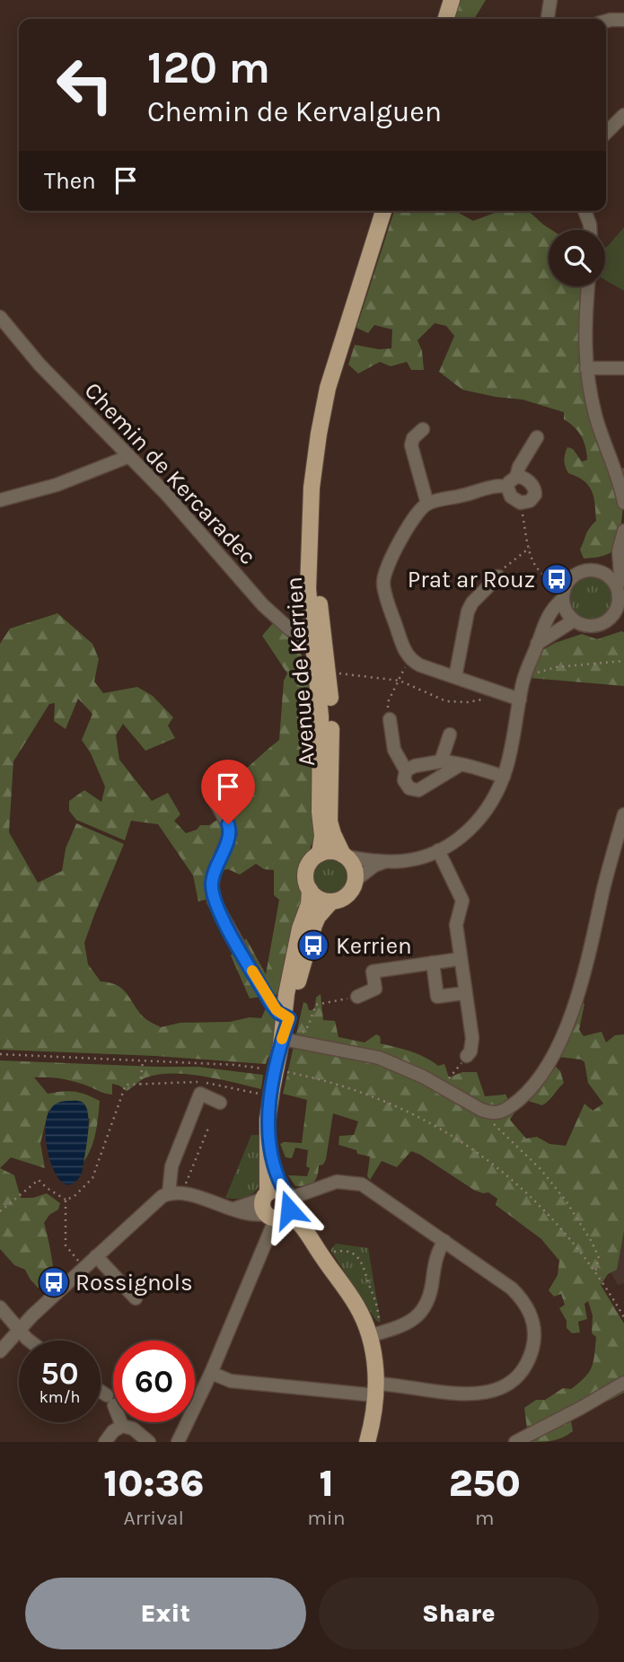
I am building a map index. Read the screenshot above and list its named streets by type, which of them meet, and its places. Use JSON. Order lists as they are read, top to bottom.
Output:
{
  "streets": {
    "main road": ["Avenue de Kerrien"],
    "street": ["Chemin de Kercaradec"]
  },
  "crossings": [
    ["Chemin de Kercaradec", "Avenue de Kerrien"]
  ],
  "places": {
    "bus stop": ["Prat ar Rouz", "Kerrien", "Rossignols"]
  },
  "page": {
    "turn": ["120 m", "Chemin de Kervalguen"],
    "then": "Then",
    "speed": "50 km/h",
    "limit": "60",
    "eta": [
      "10:36",
      "Arrival",
      "1",
      "min",
      "250",
      "m"
    ],
    "buttons": ["Exit", "Share"]
  }
}
